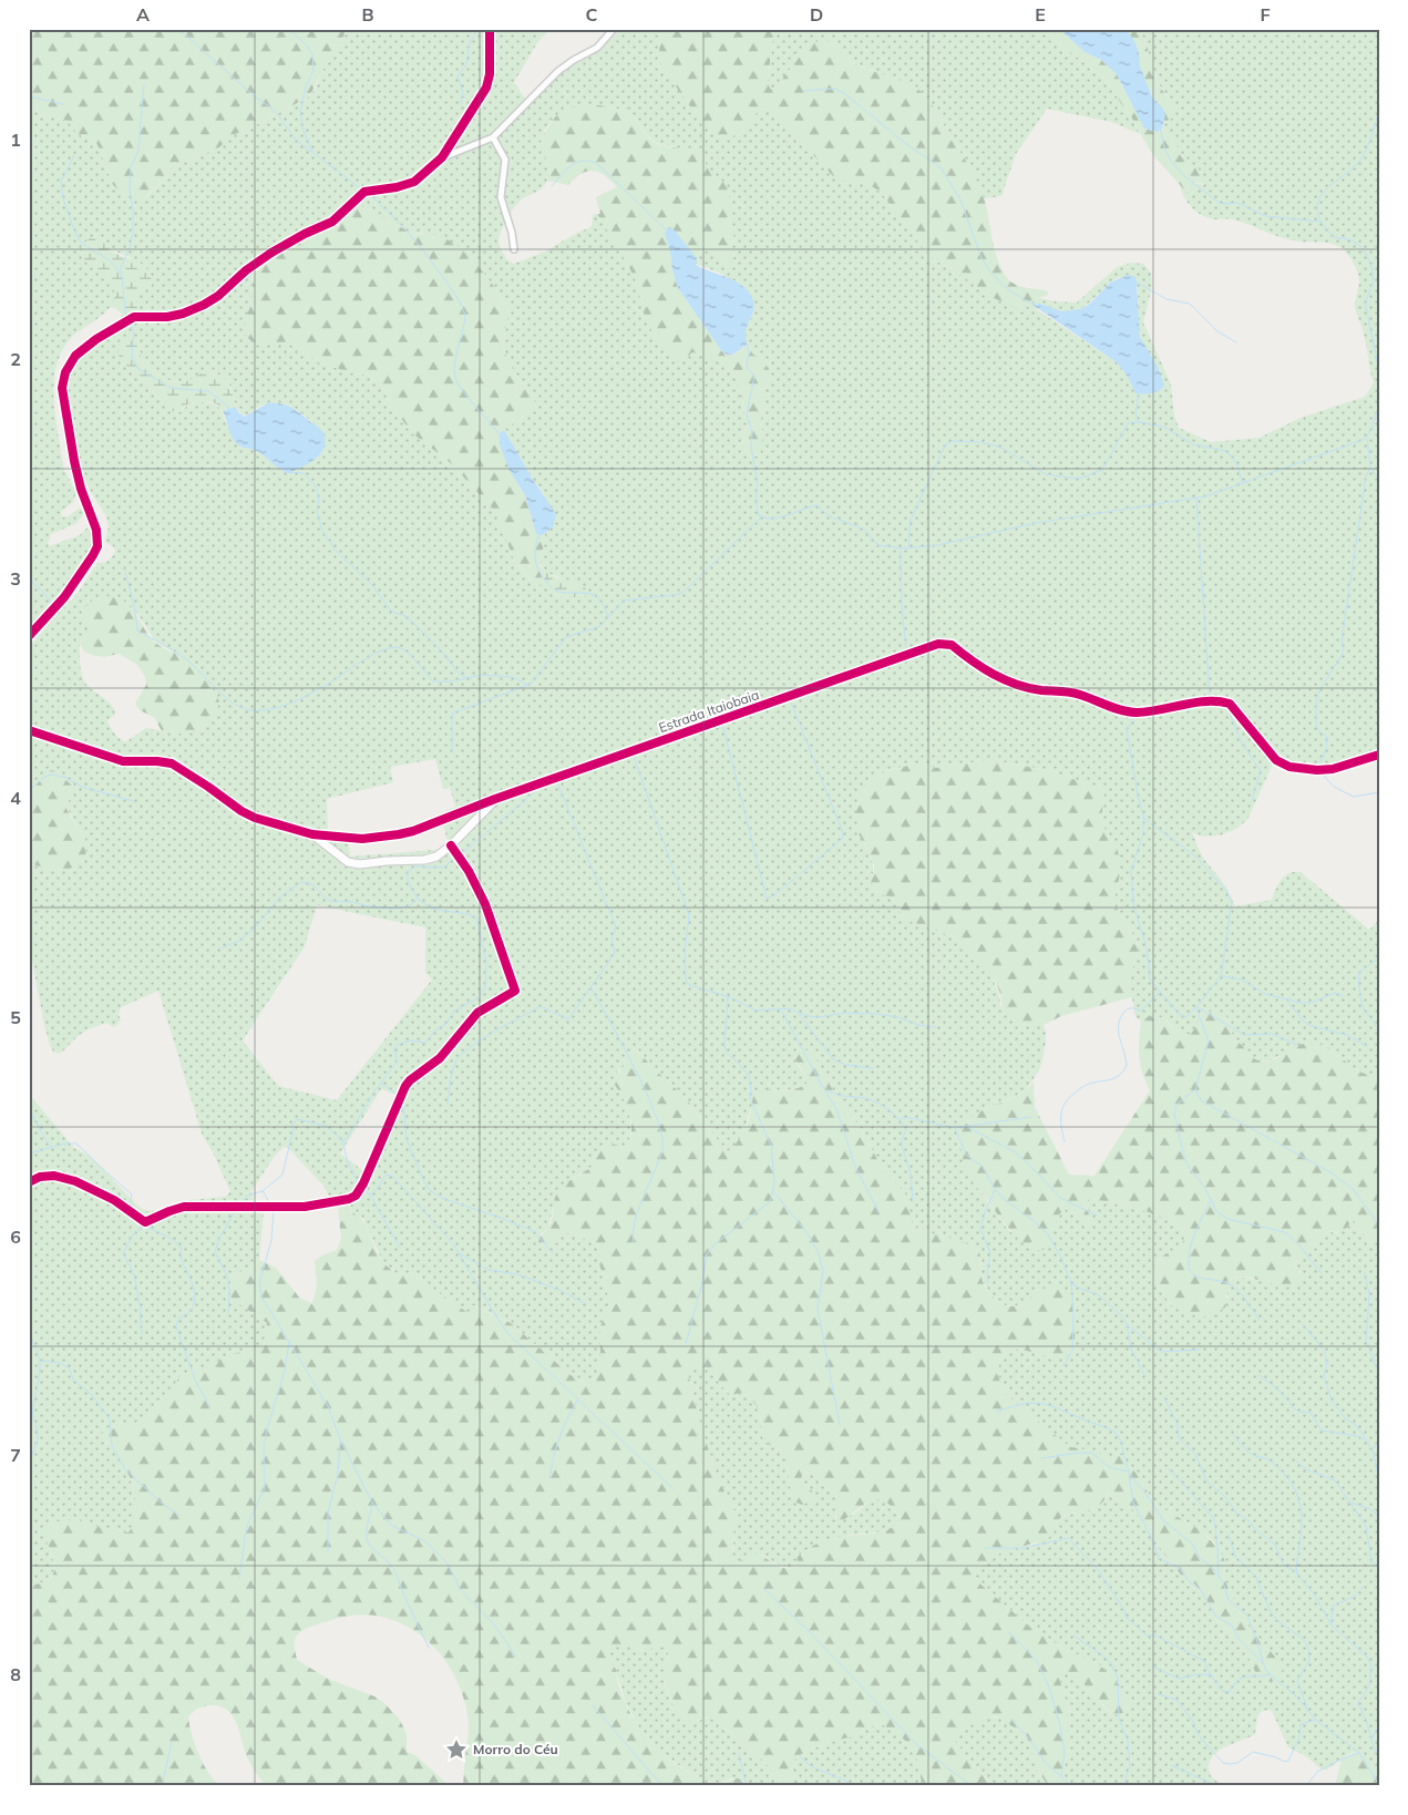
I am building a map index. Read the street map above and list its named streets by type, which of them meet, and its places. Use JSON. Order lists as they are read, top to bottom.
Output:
{
  "streets": {
    "street": ["Estrada Itaiobaia"]
  },
  "places": {
    "place": ["Morro do Céu"]
  },
  "grid": {
    "columns": [
      "A",
      "B",
      "C",
      "D",
      "E",
      "F"
    ],
    "rows": [
      "1",
      "2",
      "3",
      "4",
      "5",
      "6",
      "7",
      "8"
    ]
  }
}
